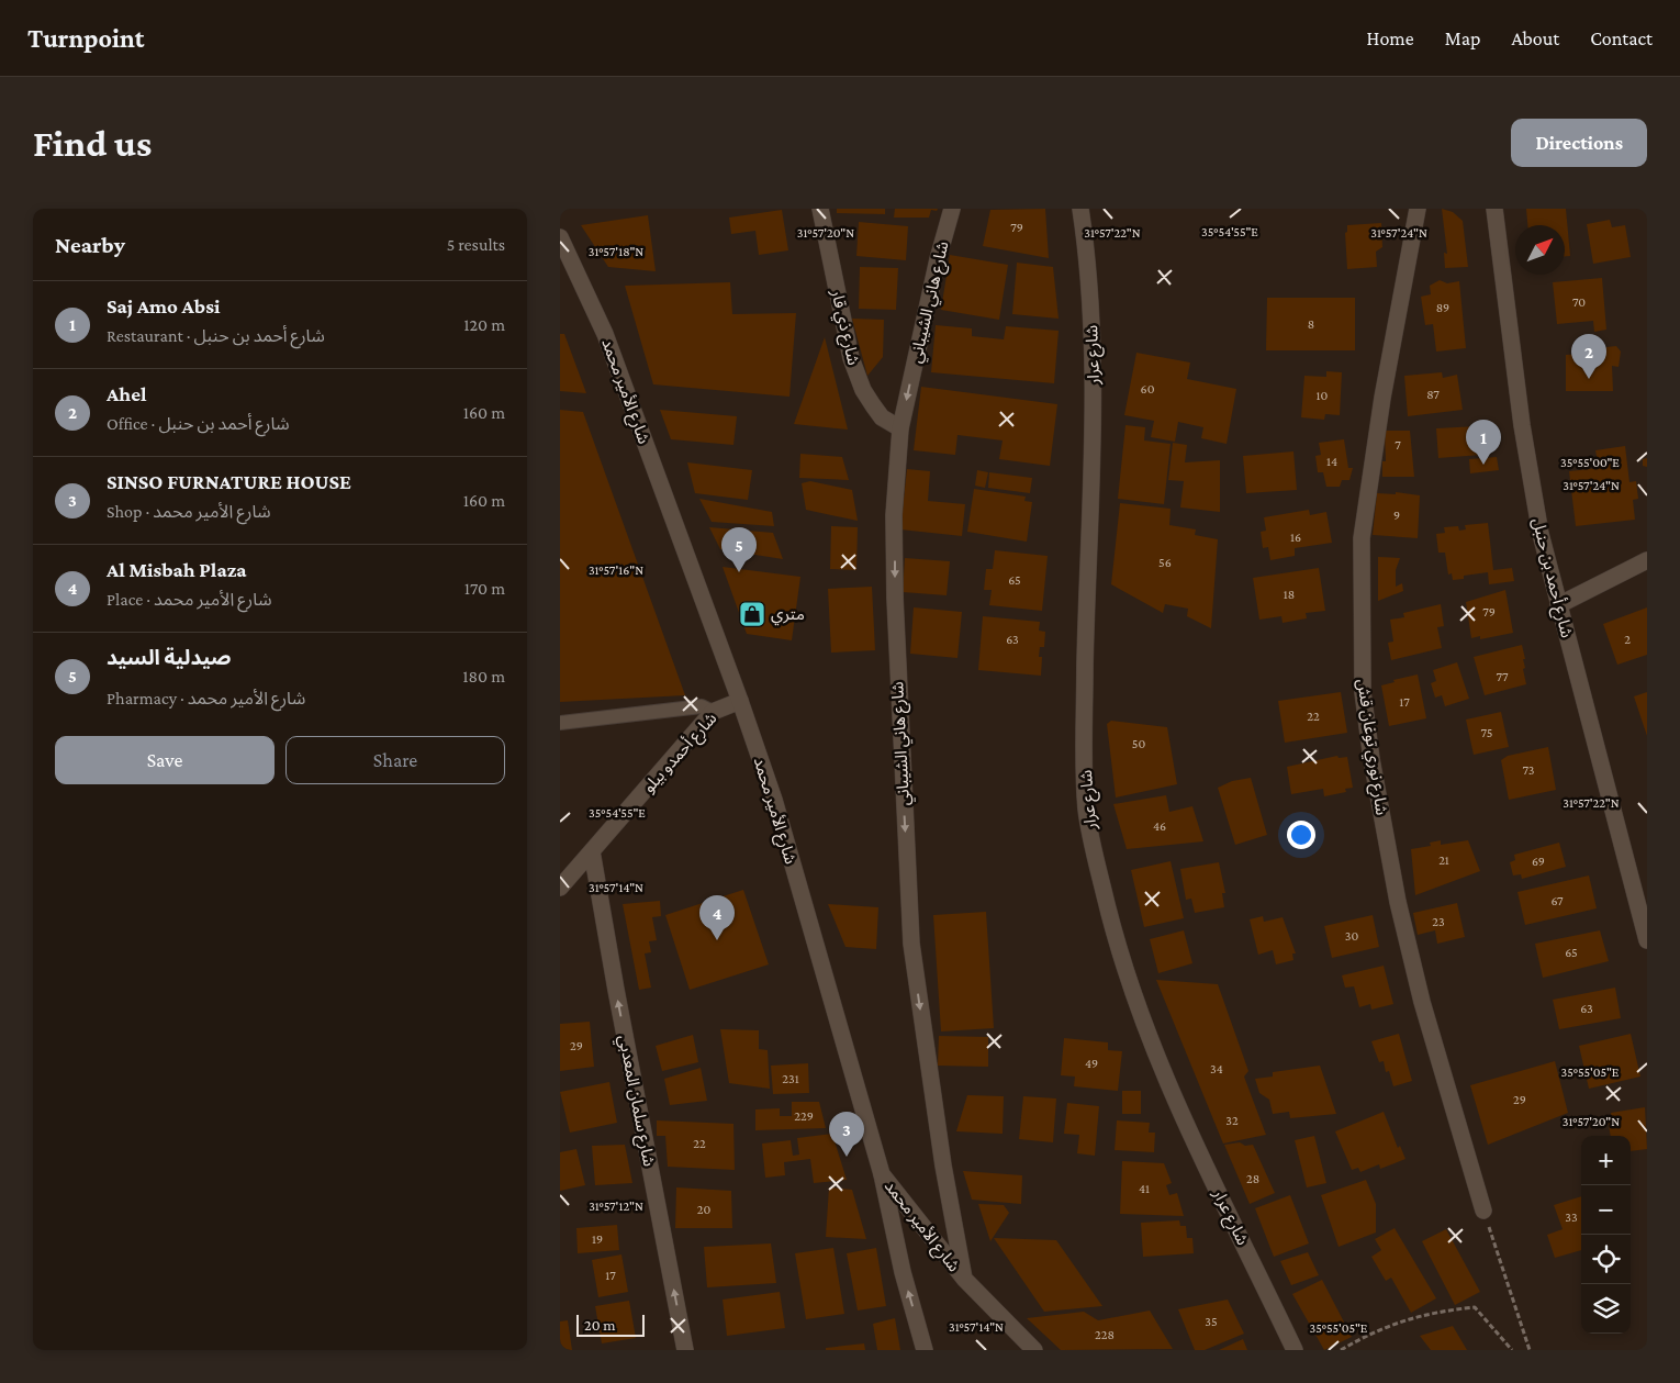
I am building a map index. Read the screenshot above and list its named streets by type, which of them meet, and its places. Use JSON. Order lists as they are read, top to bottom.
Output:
{
  "streets": {
    "street": [
      "شارع هاني الشيباني",
      "شارع ذي قار",
      "شارع عرار",
      "شارع الأمير محمد",
      "شارع أحمد بن حنبل",
      "شارع نوري توغان قش",
      "شارع أحمدو بيلو",
      "شارع سلمان المعدبي"
    ]
  },
  "crossings": [
    ["شارع هاني الشيباني", "شارع ذي قار"],
    ["شارع هاني الشيباني", "شارع الأمير محمد"],
    ["شارع الأمير محمد", "شارع أحمدو بيلو"],
    ["شارع أحمدو بيلو", "شارع سلمان المعدبي"]
  ],
  "one_way": ["شارع هاني الشيباني", "شارع سلمان المعدبي"],
  "places": {
    "shop": ["متري"]
  },
  "house_numbers": [
    "79",
    "70",
    "89",
    "8",
    "60",
    "87",
    "10",
    "7",
    "14",
    "9",
    "16",
    "56",
    "65",
    "18",
    "79",
    "63",
    "2",
    "77",
    "17",
    "22",
    "75",
    "50",
    "73",
    "46",
    "21",
    "69",
    "67",
    "23",
    "30",
    "65",
    "63",
    "29",
    "49",
    "34",
    "231",
    "29",
    "229",
    "32",
    "22",
    "28",
    "41",
    "20",
    "33",
    "19",
    "17",
    "35",
    "228"
  ],
  "scale_bar": "20 m",
  "north": "top right",
  "page": {
    "header": "Turnpoint",
    "nav": [
      "Home",
      "Map",
      "About",
      "Contact"
    ],
    "buttons": [
      "Directions",
      ["Save", "Share"]
    ],
    "title": "Find us",
    "heading": ["Nearby", "5 results"],
    "list": [
      {
        "mark": "1",
        "name": "Saj Amo Absi",
        "note": "Restaurant · شارع أحمد بن حنبل",
        "value": "120 m"
      },
      {
        "mark": "2",
        "name": "Ahel",
        "note": "Office · شارع أحمد بن حنبل",
        "value": "160 m"
      },
      {
        "mark": "3",
        "name": "SINSO FURNATURE HOUSE",
        "note": "Shop · شارع الأمير محمد",
        "value": "160 m"
      },
      {
        "mark": "4",
        "name": "Al Misbah Plaza",
        "note": "Place · شارع الأمير محمد",
        "value": "170 m"
      },
      {
        "mark": "5",
        "name": "صيدلية السيد",
        "note": "Pharmacy · شارع الأمير محمد",
        "value": "180 m"
      }
    ],
    "pins": [
      "2",
      "1",
      "5",
      "4",
      "3"
    ],
    "map_buttons": ["+", "−"],
    "scale": "20 m"
  },
  "coordinates": [
    "35°54'55\"E",
    "31°57'20\"N",
    "31°57'22\"N",
    "31°57'24\"N",
    "31°57'18\"N",
    "35°55'00\"E",
    "31°57'16\"N",
    "31°57'14\"N",
    "35°55'05\"E",
    "31°57'12\"N"
  ]
}
